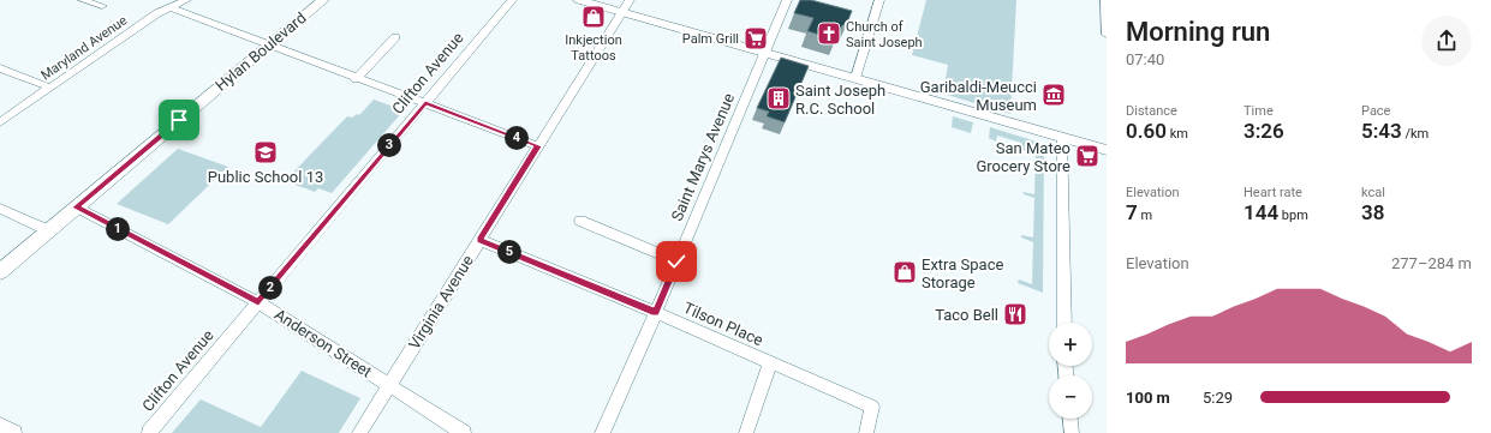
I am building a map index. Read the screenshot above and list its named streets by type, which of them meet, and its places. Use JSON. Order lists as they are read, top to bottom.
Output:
{
  "streets": {
    "main road": ["Hylan Boulevard"],
    "street": [
      "Maryland Avenue",
      "Clifton Avenue",
      "Saint Marys Avenue",
      "Virginia Avenue",
      "Tilson Place",
      "Anderson Street"
    ]
  },
  "crossings": [
    ["Hylan Boulevard", "Anderson Street"],
    ["Clifton Avenue", "Anderson Street"],
    ["Saint Marys Avenue", "Tilson Place"],
    ["Virginia Avenue", "Tilson Place"],
    ["Virginia Avenue", "Anderson Street"]
  ],
  "places": {
    "shop": ["Inkjection Tattoos", "Extra Space Storage"],
    "church": ["Church of Saint Joseph"],
    "supermarket": ["Palm Grill", "San Mateo Grocery Store"],
    "museum": ["Garibaldi-Meucci Museum"],
    "building": ["Saint Joseph R.C. School"],
    "school or university": ["Public School 13"],
    "restaurant": ["Taco Bell"]
  },
  "page": {
    "heading": ["Morning run", "07:40"],
    "stats": [
      ["Distance", "0.60 km"],
      ["Time", "3:26"],
      ["Pace", "5:43 /km"],
      ["Elevation", "7 m"],
      ["Heart rate", "144 bpm"],
      ["kcal", "38"]
    ],
    "pins": [
      "4",
      "3",
      "1",
      "5",
      "2"
    ],
    "chart": ["Elevation", "277–284 m"],
    "map_buttons": ["+", "−"],
    "list": [
      {
        "name": "100 m",
        "note": "5:29"
      }
    ]
  }
}
